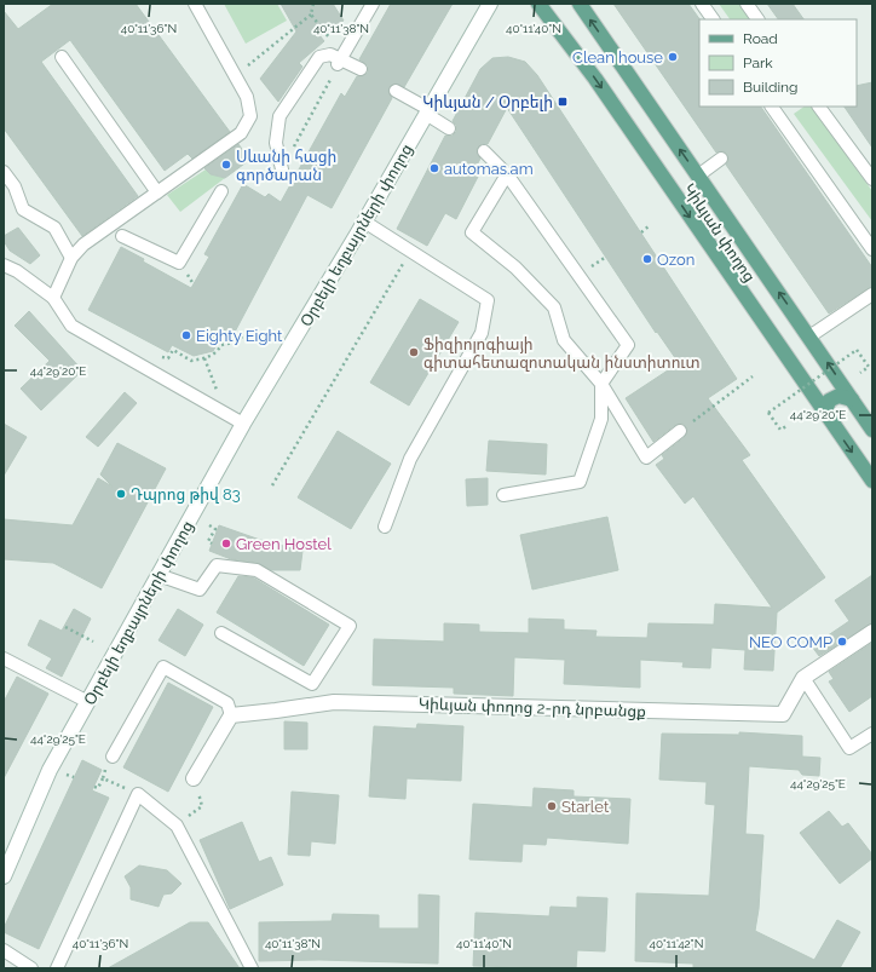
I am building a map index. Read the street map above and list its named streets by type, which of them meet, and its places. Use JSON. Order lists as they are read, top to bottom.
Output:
{
  "streets": {
    "main road": ["Կիևյան փողոց"],
    "street": ["Օրբելի եղբայրների փողոց", "Կիևյան փողոց 2-րդ նրբանցք"]
  },
  "places": {
    "other": [
      "Clean house",
      "Սևանի հացի գործարան",
      "automas.am",
      "Ozon",
      "Eighty Eight",
      "Ֆիզիոլոգիայի գիտահետազոտական ինստիտուտ",
      "Դպրոց թիվ 83",
      "Green Hostel",
      "NEO COMP",
      "Starlet"
    ],
    "transit": ["Կիևյան / Օրբելի"]
  },
  "legend": ["Road", "Park", "Building"],
  "coordinates": [
    "40°11'36\"N",
    "40°11'38\"N",
    "40°11'40\"N",
    "44°29'20\"E",
    "44°29'25\"E",
    "40°11'42\"N"
  ]
}
